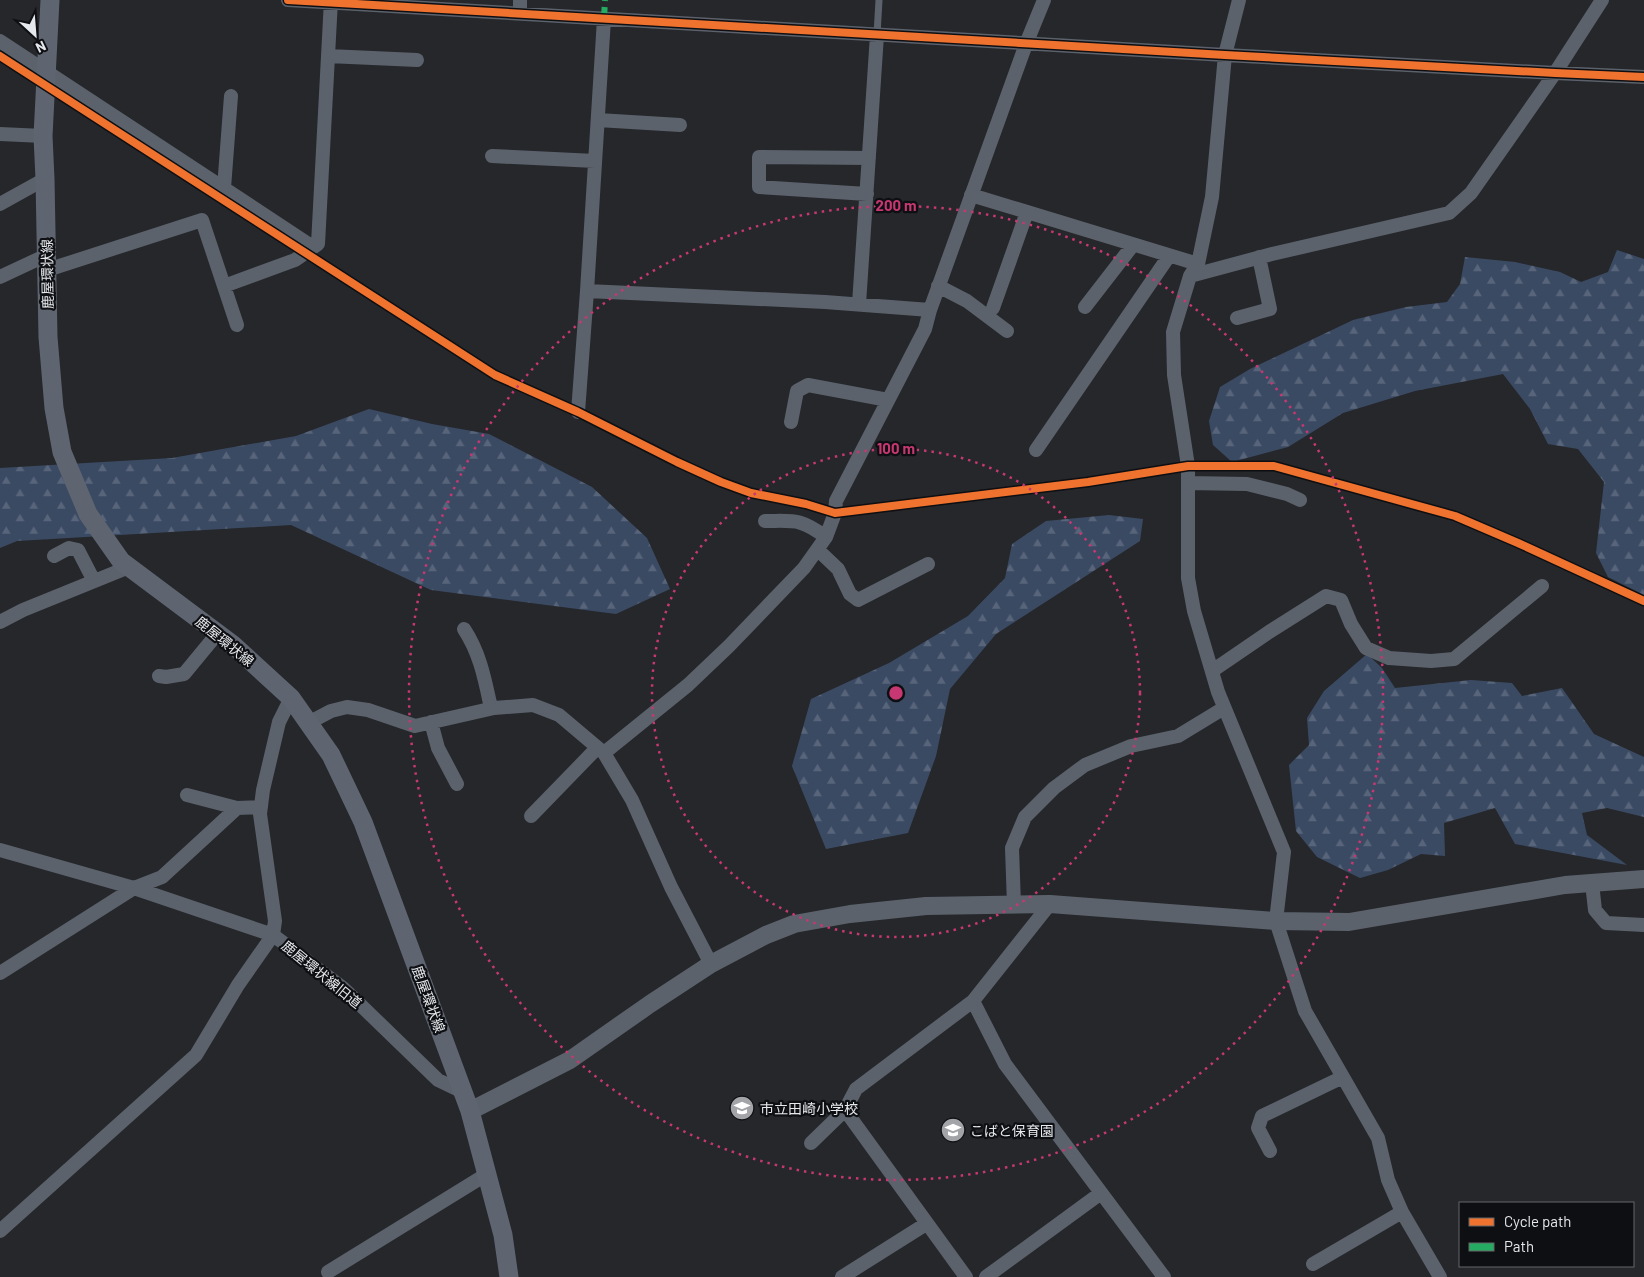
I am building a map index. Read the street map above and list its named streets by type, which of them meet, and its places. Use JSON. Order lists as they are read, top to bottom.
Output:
{
  "streets": {
    "main road": ["鹿屋環状線"],
    "street": ["鹿屋環状線旧道"]
  },
  "crossings": [
    ["鹿屋環状線", "鹿屋環状線旧道"]
  ],
  "places": {
    "school or university": ["市立田崎小学校", "こばと保育園"]
  },
  "legend": ["Cycle path", "Path"],
  "north": "bottom right",
  "rings": ["200 m", "100 m"]
}
